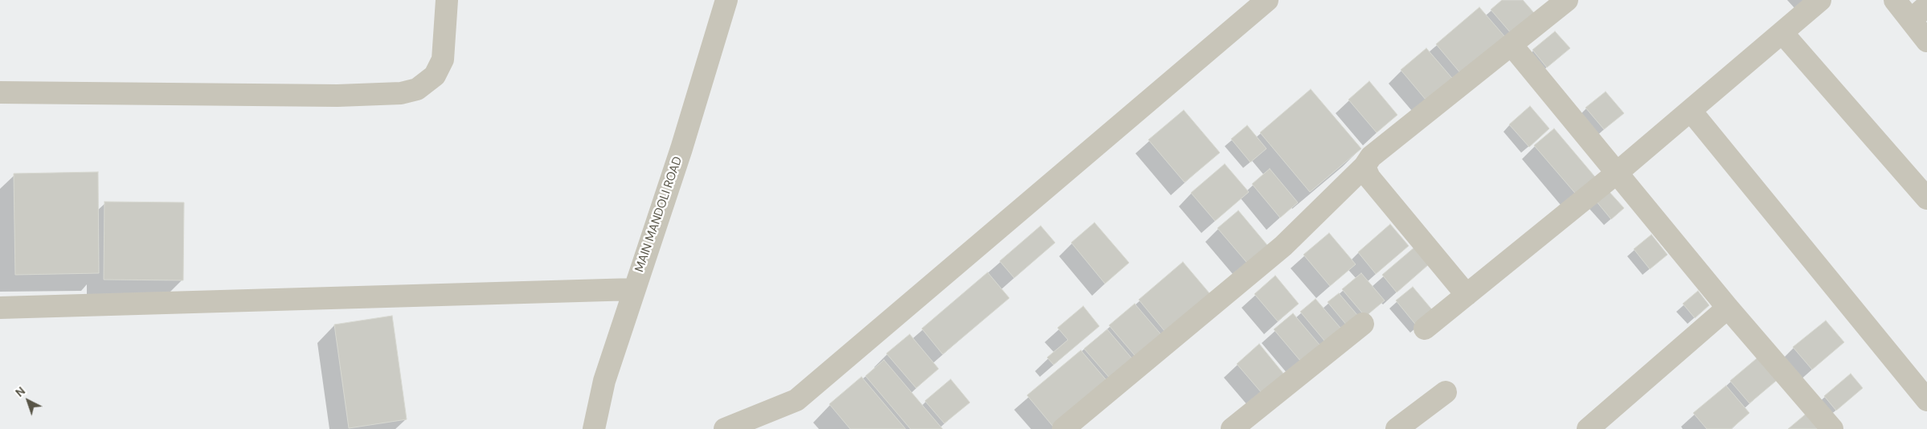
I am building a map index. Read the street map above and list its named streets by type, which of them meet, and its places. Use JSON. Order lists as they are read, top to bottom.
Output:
{
  "streets": {
    "street": ["MAIN MANDOLI ROAD"]
  },
  "north": "top left"
}
